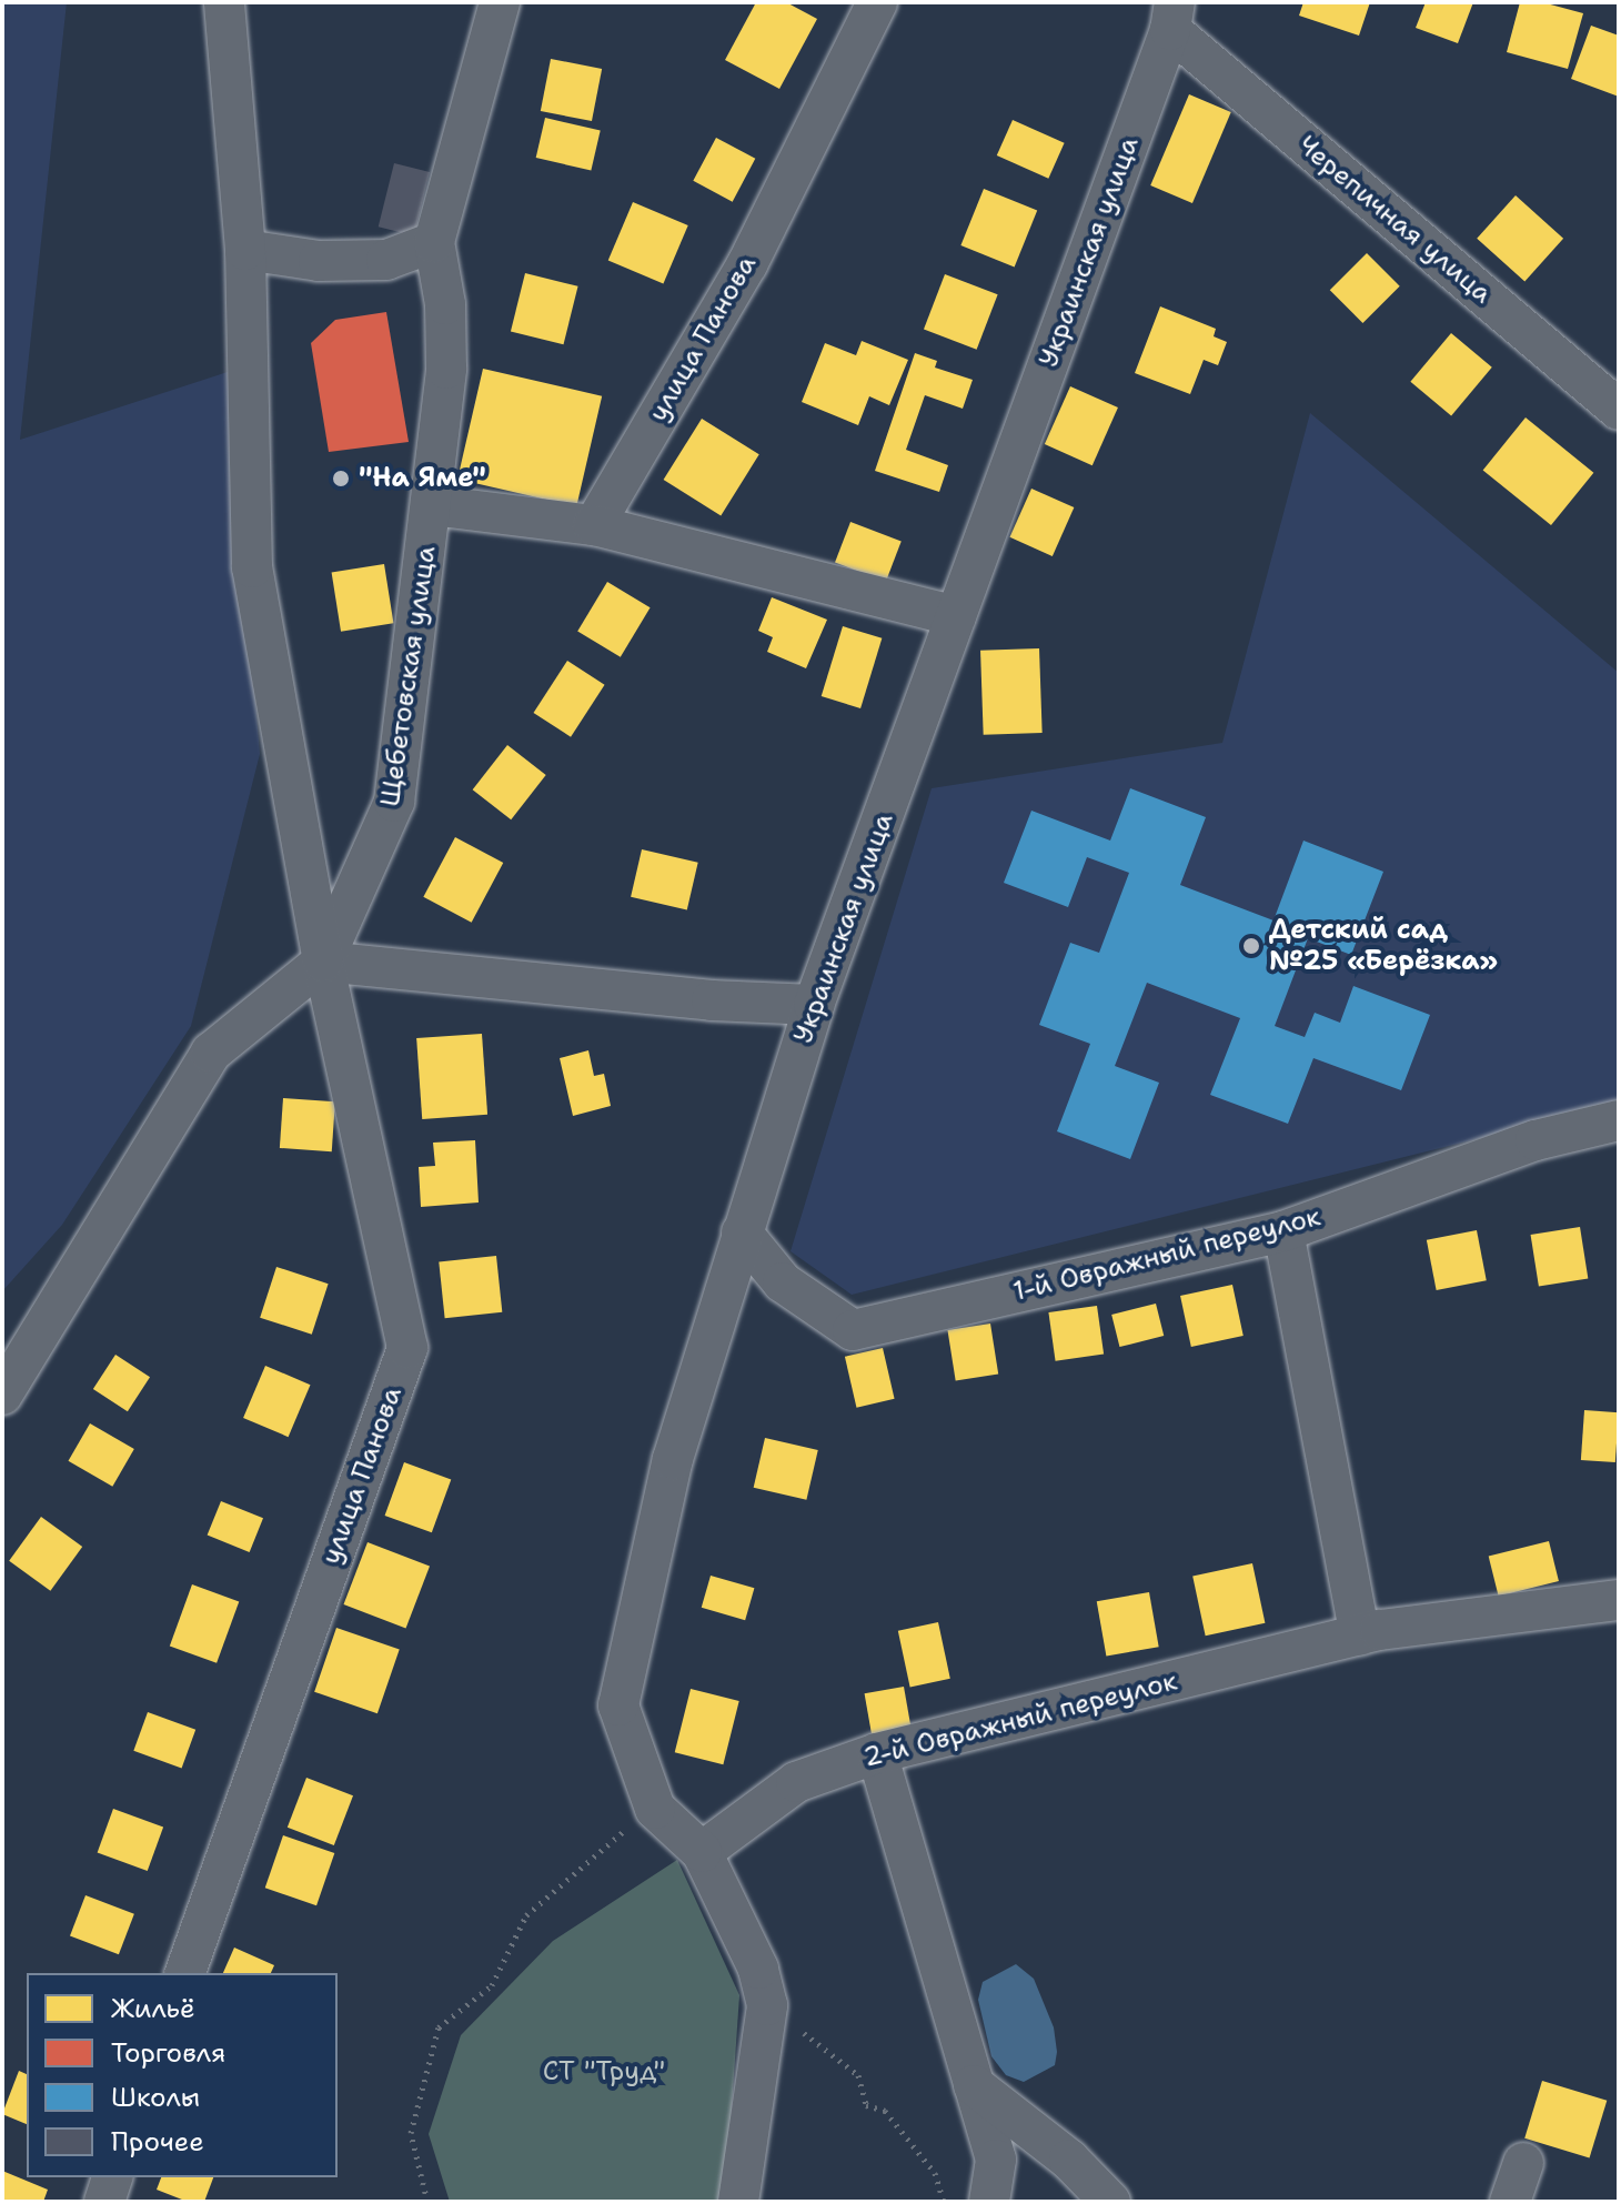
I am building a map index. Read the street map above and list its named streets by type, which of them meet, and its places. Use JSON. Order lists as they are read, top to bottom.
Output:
{
  "streets": {
    "street": [
      "Черепичная улица",
      "Украинская улица",
      "улица Панова",
      "Щебетовская улица",
      "1-й Овражный переулок",
      "2-й Овражный переулок"
    ]
  },
  "crossings": [
    ["Черепичная улица", "Украинская улица"],
    ["Украинская улица", "1-й Овражный переулок"],
    ["Украинская улица", "2-й Овражный переулок"],
    ["улица Панова", "Щебетовская улица"]
  ],
  "parks": ["СТ \"Труд\""],
  "places": ["\"На Яме\"", "Детский сад №25 «Берёзка»"],
  "legend": [
    "Жильё",
    "Торговля",
    "Школы",
    "Прочее"
  ]
}
